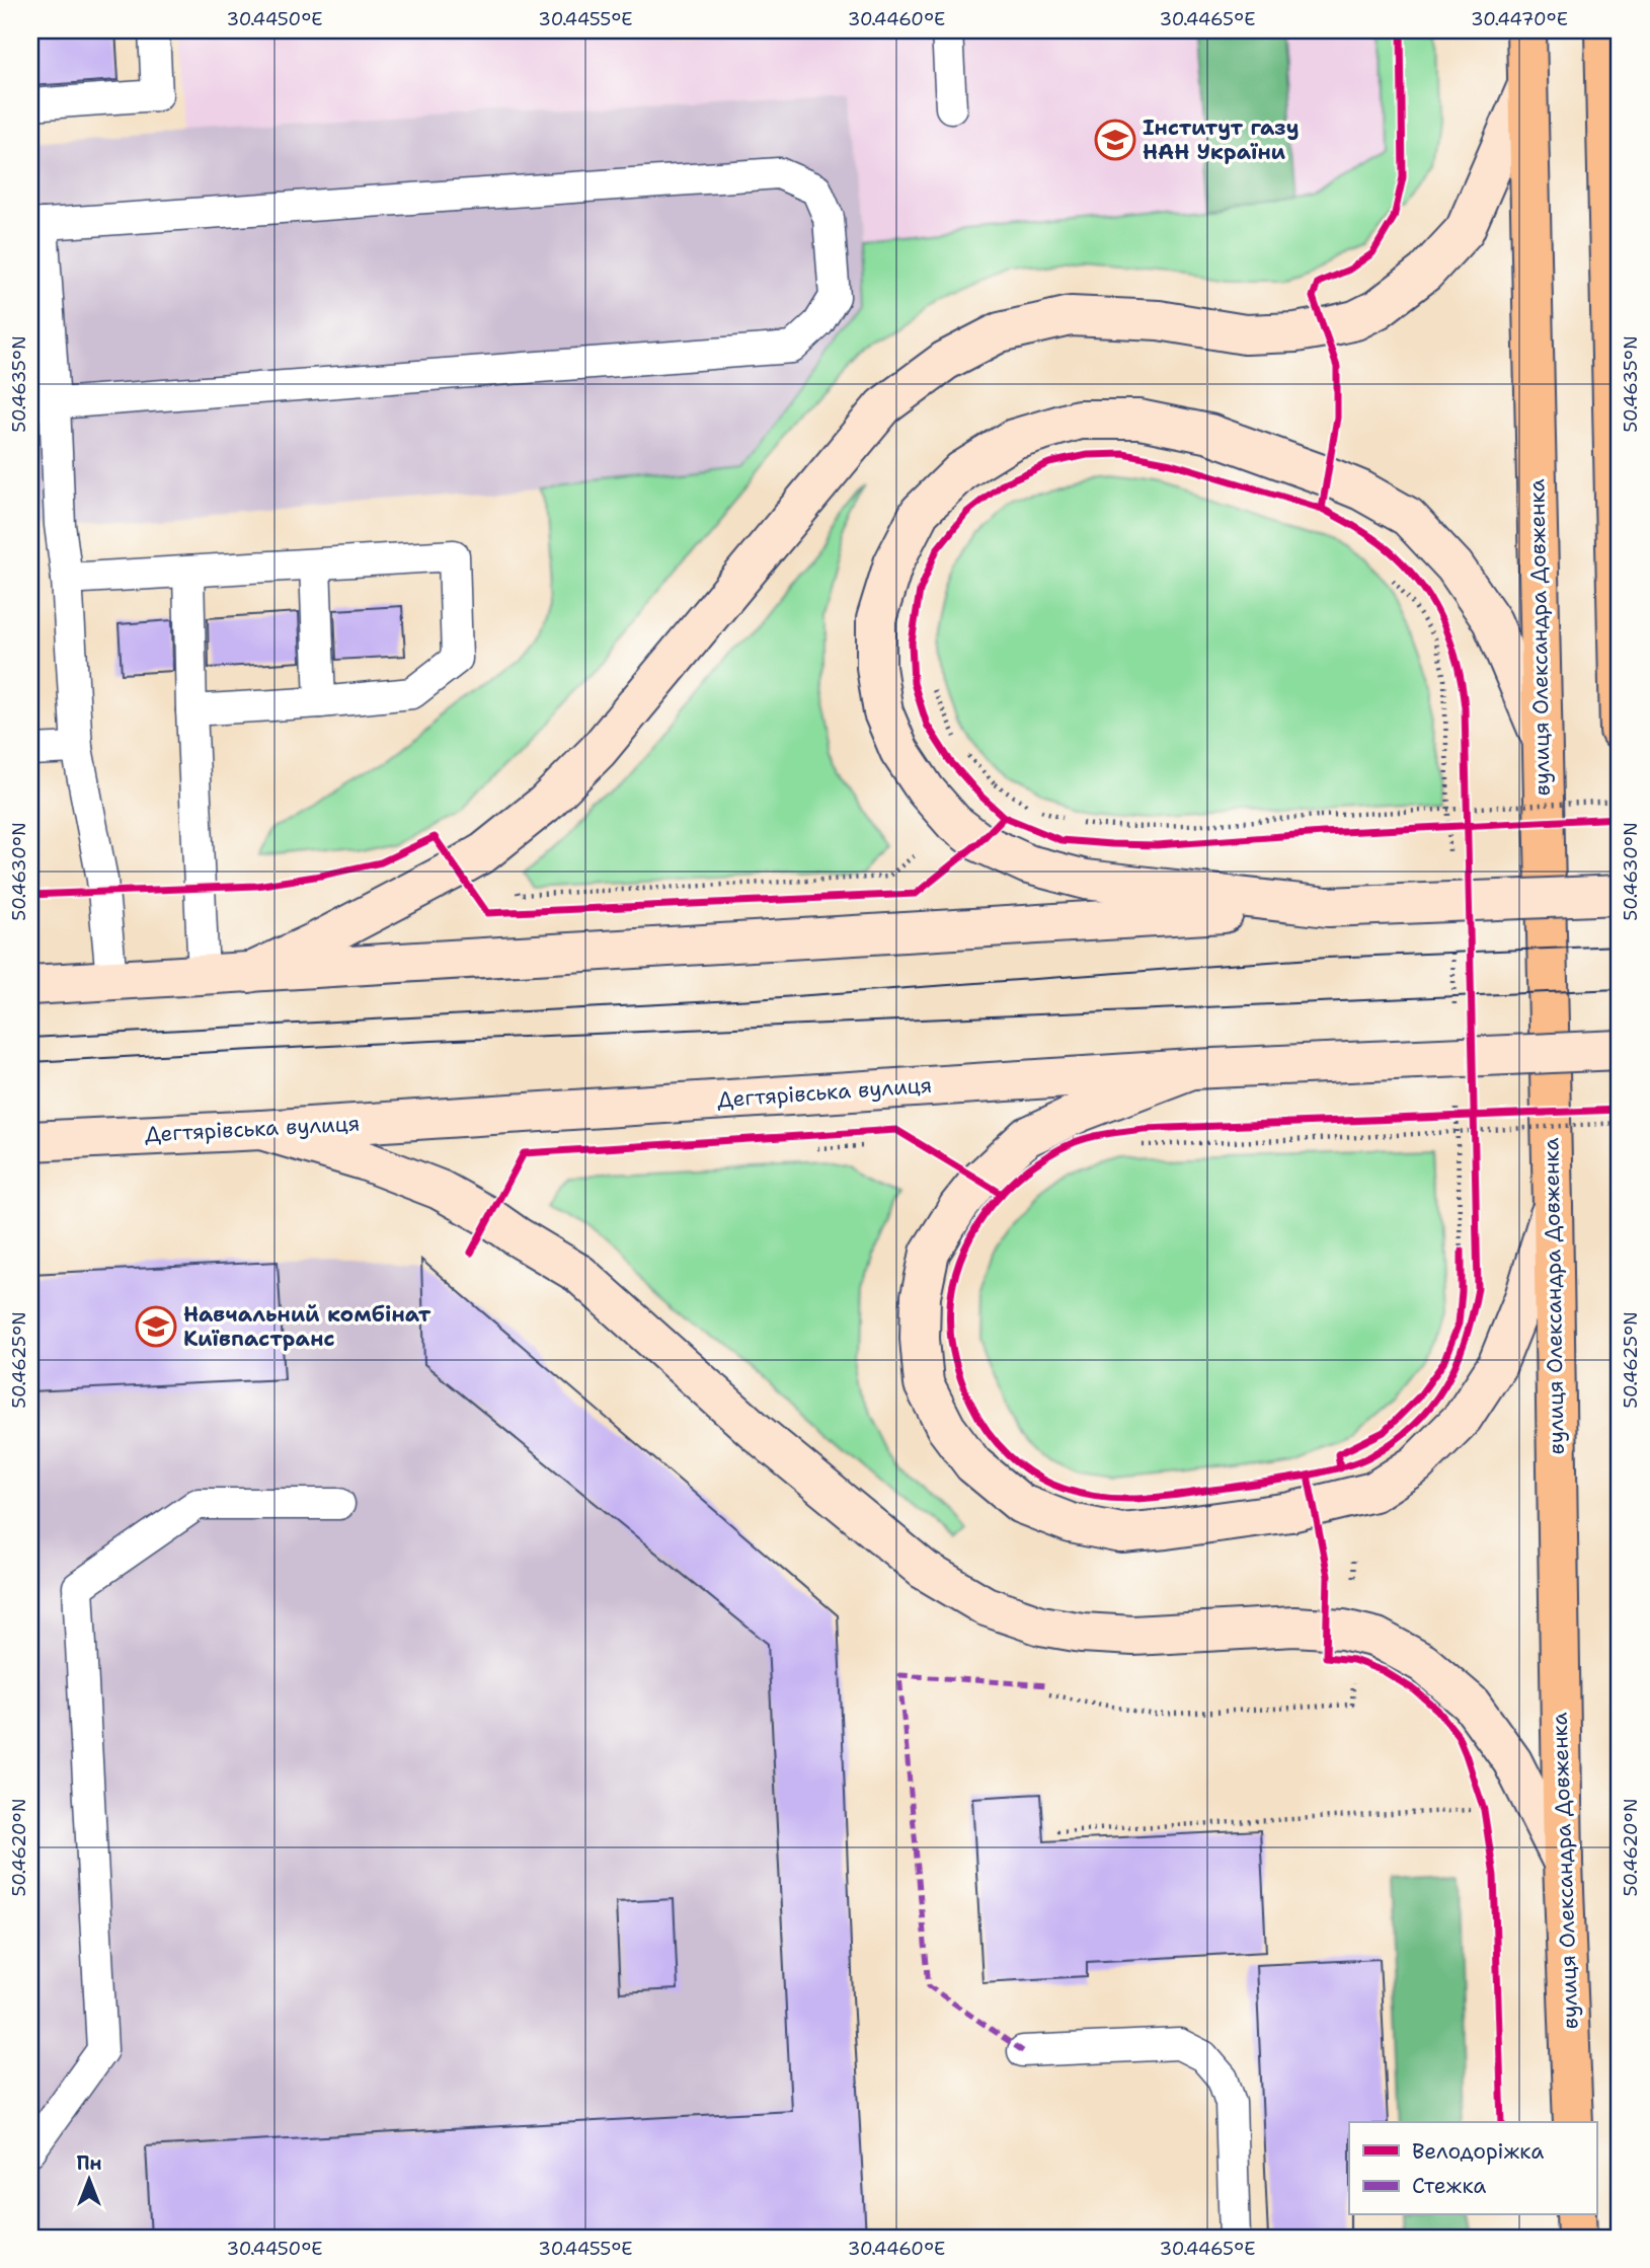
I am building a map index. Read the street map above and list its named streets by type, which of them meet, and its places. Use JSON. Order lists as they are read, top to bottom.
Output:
{
  "streets": {
    "main road": ["вулиця Олександра Довженка", "Дегтярівська вулиця"]
  },
  "places": {
    "school or university": ["Інститут газу НАН України", "Навчальний комбінат Київпастранс"]
  },
  "legend": ["Велодоріжка", "Стежка"],
  "north": "top",
  "coordinates": [
    "30.4450°E",
    "30.4455°E",
    "30.4460°E",
    "30.4465°E",
    "30.4470°E",
    "50.4635°N",
    "50.4630°N",
    "50.4625°N",
    "50.4620°N"
  ]
}
